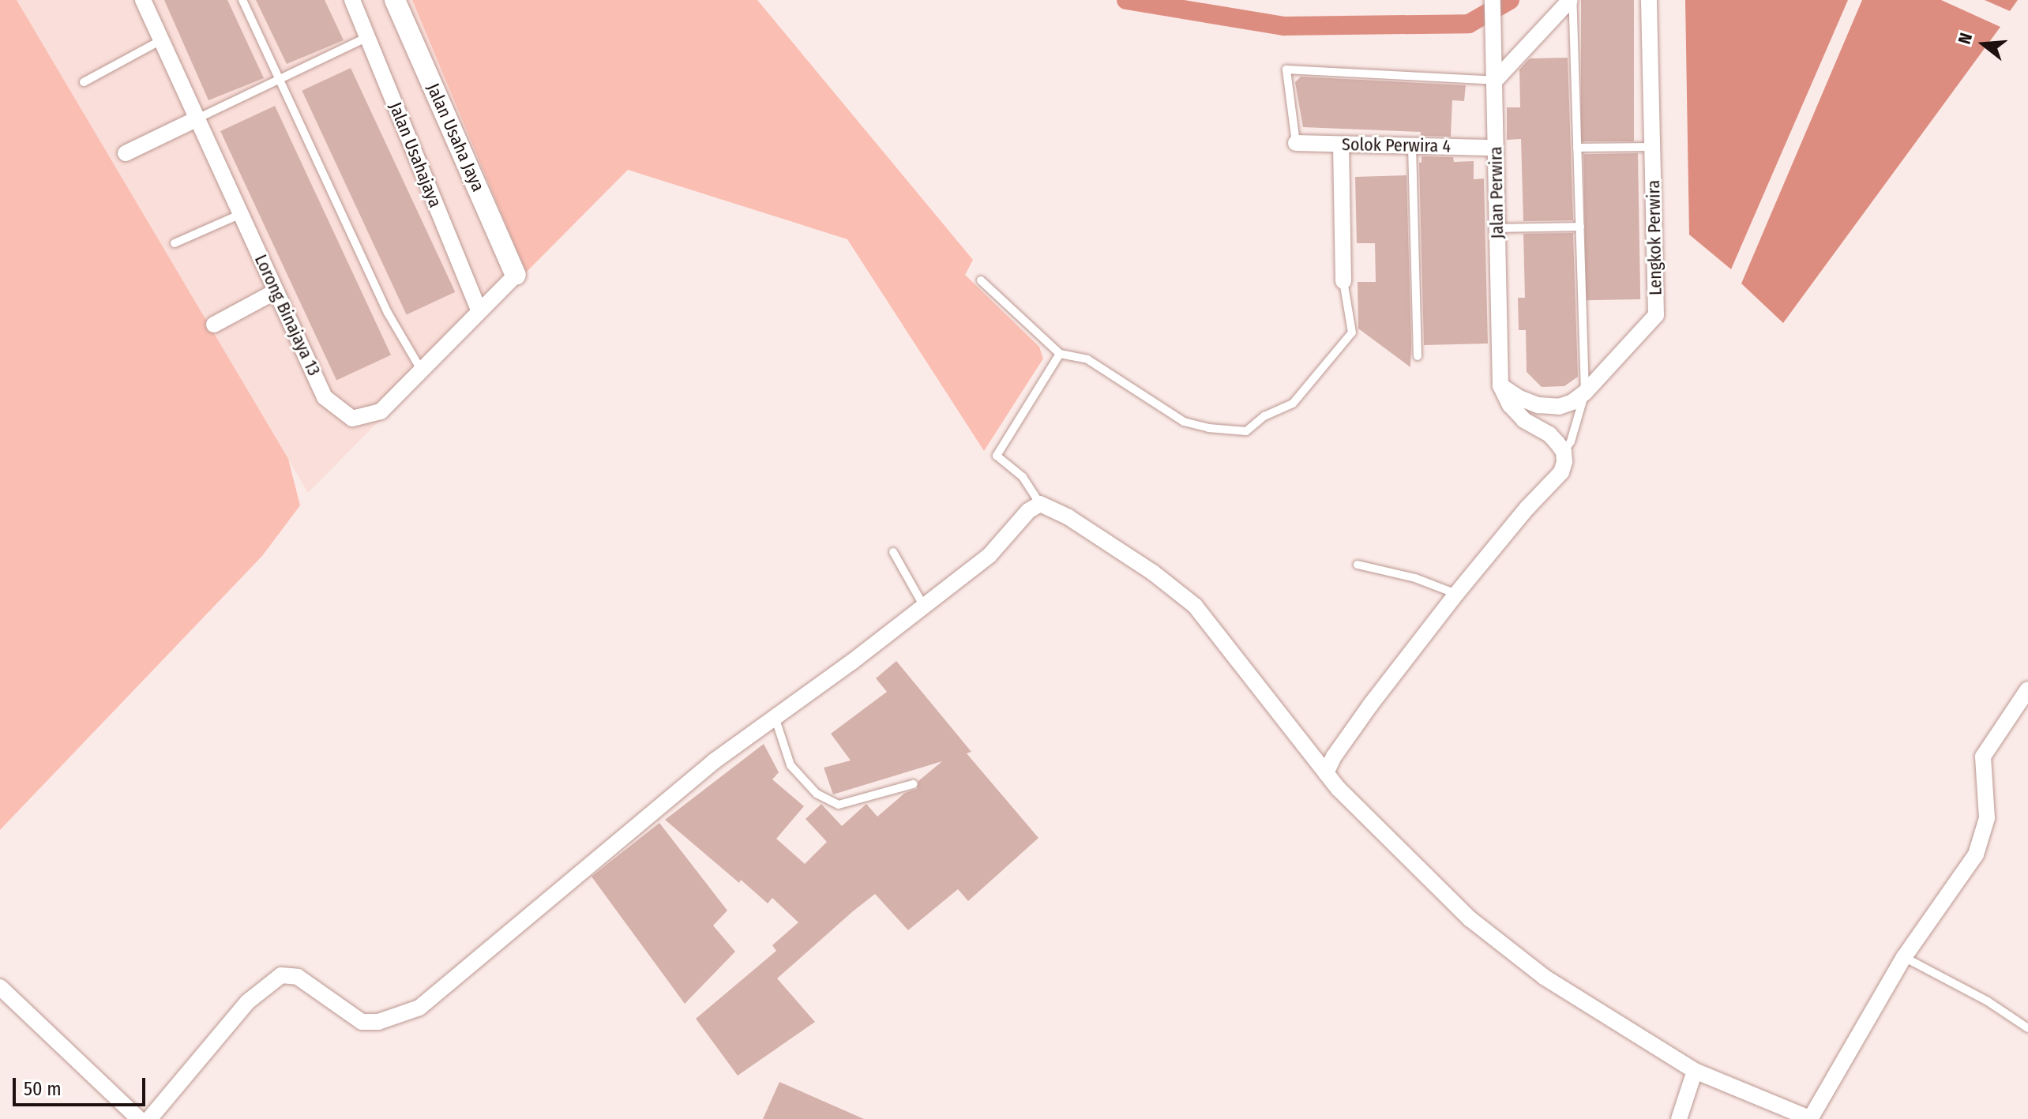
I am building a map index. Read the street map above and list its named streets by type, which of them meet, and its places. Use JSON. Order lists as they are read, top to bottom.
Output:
{
  "streets": {
    "street": [
      "Jalan Usaha Jaya",
      "Solok Perwira 4",
      "Jalan Usahajaya",
      "Jalan Perwira",
      "Lengkok Perwira",
      "Lorong Binajaya 13"
    ]
  },
  "crossings": [
    ["Jalan Usaha Jaya", "Lorong Binajaya 13"],
    ["Solok Perwira 4", "Jalan Perwira"],
    ["Jalan Usahajaya", "Lorong Binajaya 13"],
    ["Jalan Perwira", "Lengkok Perwira"]
  ],
  "scale_bar": "50 m",
  "north": "left"
}
